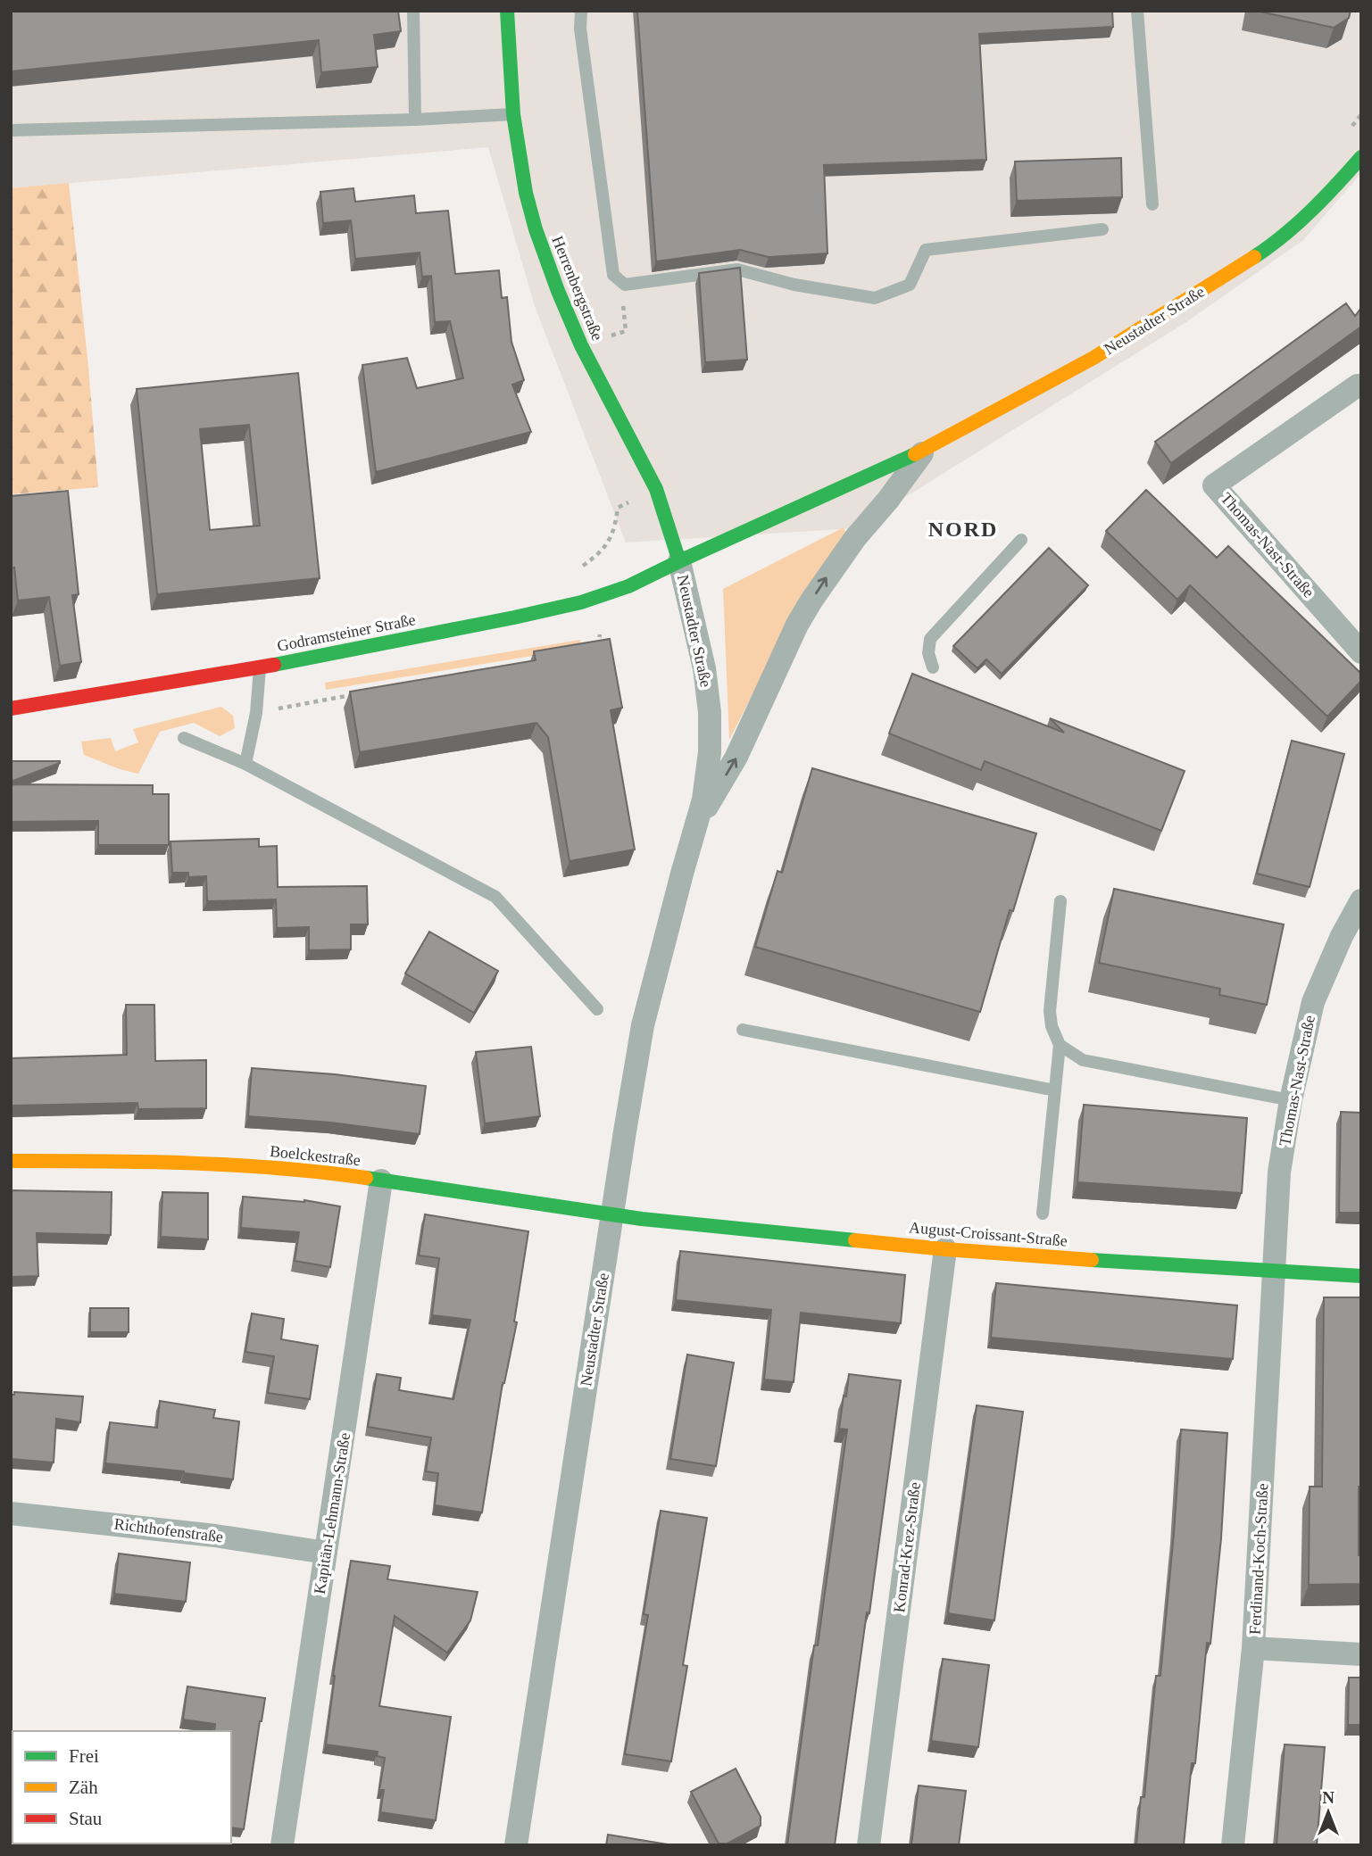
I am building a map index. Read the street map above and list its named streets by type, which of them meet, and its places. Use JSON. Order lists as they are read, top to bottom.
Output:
{
  "streets": {
    "street": [
      "Herrenbergstraße",
      "Neustadter Straße",
      "Thomas-Nast-Straße",
      "Godramsteiner Straße",
      "Boelckestraße",
      "August-Croissant-Straße",
      "Kapitän-Lehmann-Straße",
      "Richthofenstraße",
      "Konrad-Krez-Straße",
      "Ferdinand-Koch-Straße"
    ]
  },
  "crossings": [
    ["Herrenbergstraße", "Neustadter Straße"],
    ["Herrenbergstraße", "Godramsteiner Straße"],
    ["Neustadter Straße", "Godramsteiner Straße"],
    ["Neustadter Straße", "Boelckestraße"],
    ["Neustadter Straße", "August-Croissant-Straße"],
    ["Thomas-Nast-Straße", "August-Croissant-Straße"],
    ["Thomas-Nast-Straße", "Ferdinand-Koch-Straße"],
    ["Boelckestraße", "August-Croissant-Straße"],
    ["Boelckestraße", "Kapitän-Lehmann-Straße"],
    ["August-Croissant-Straße", "Konrad-Krez-Straße"],
    ["August-Croissant-Straße", "Ferdinand-Koch-Straße"],
    ["Kapitän-Lehmann-Straße", "Richthofenstraße"]
  ],
  "districts": ["NORD"],
  "legend": ["Frei", "Zäh", "Stau"],
  "north": "top"
}
